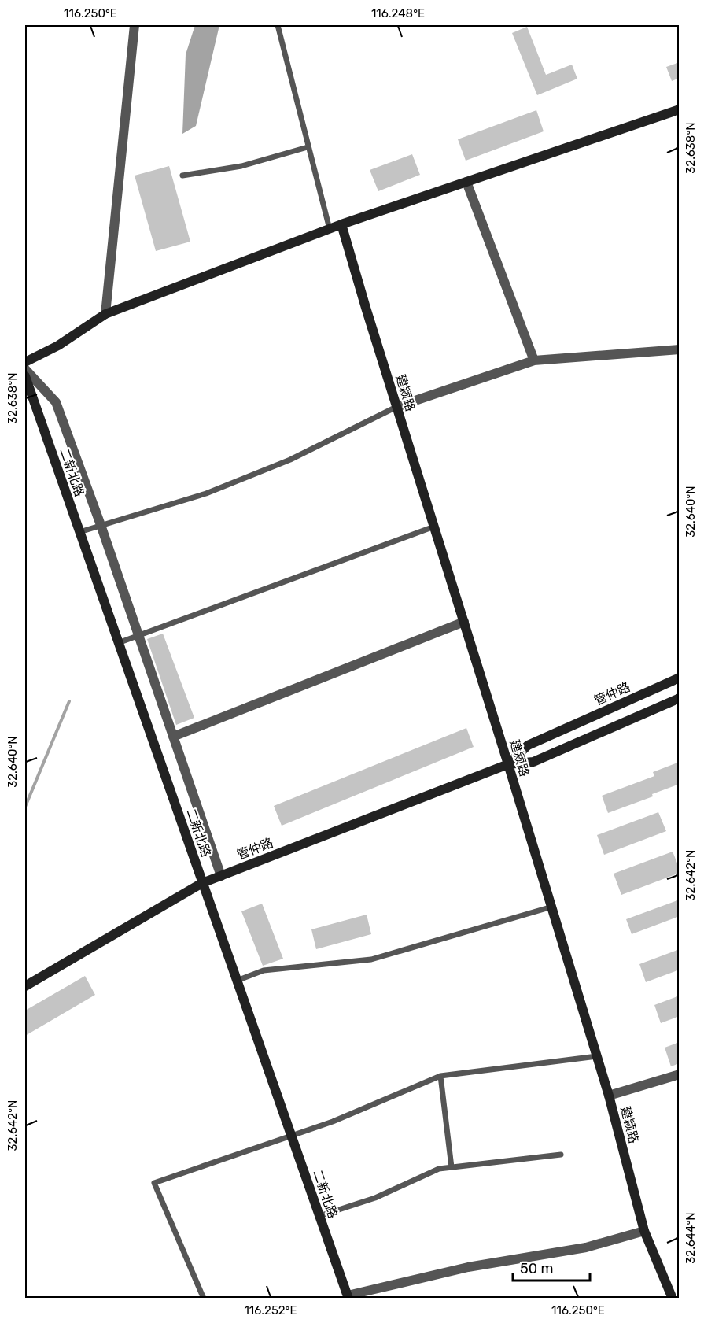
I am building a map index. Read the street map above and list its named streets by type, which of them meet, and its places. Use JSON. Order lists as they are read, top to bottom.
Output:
{
  "streets": {
    "street": ["建颍路", "二新北路", "管仲路"]
  },
  "crossings": [
    ["建颍路", "管仲路"],
    ["二新北路", "管仲路"]
  ],
  "scale_bar": "50 m",
  "coordinates": [
    "116.250°E",
    "116.248°E",
    "32.638°N",
    "32.640°N",
    "32.642°N",
    "32.644°N",
    "116.252°E"
  ]
}
